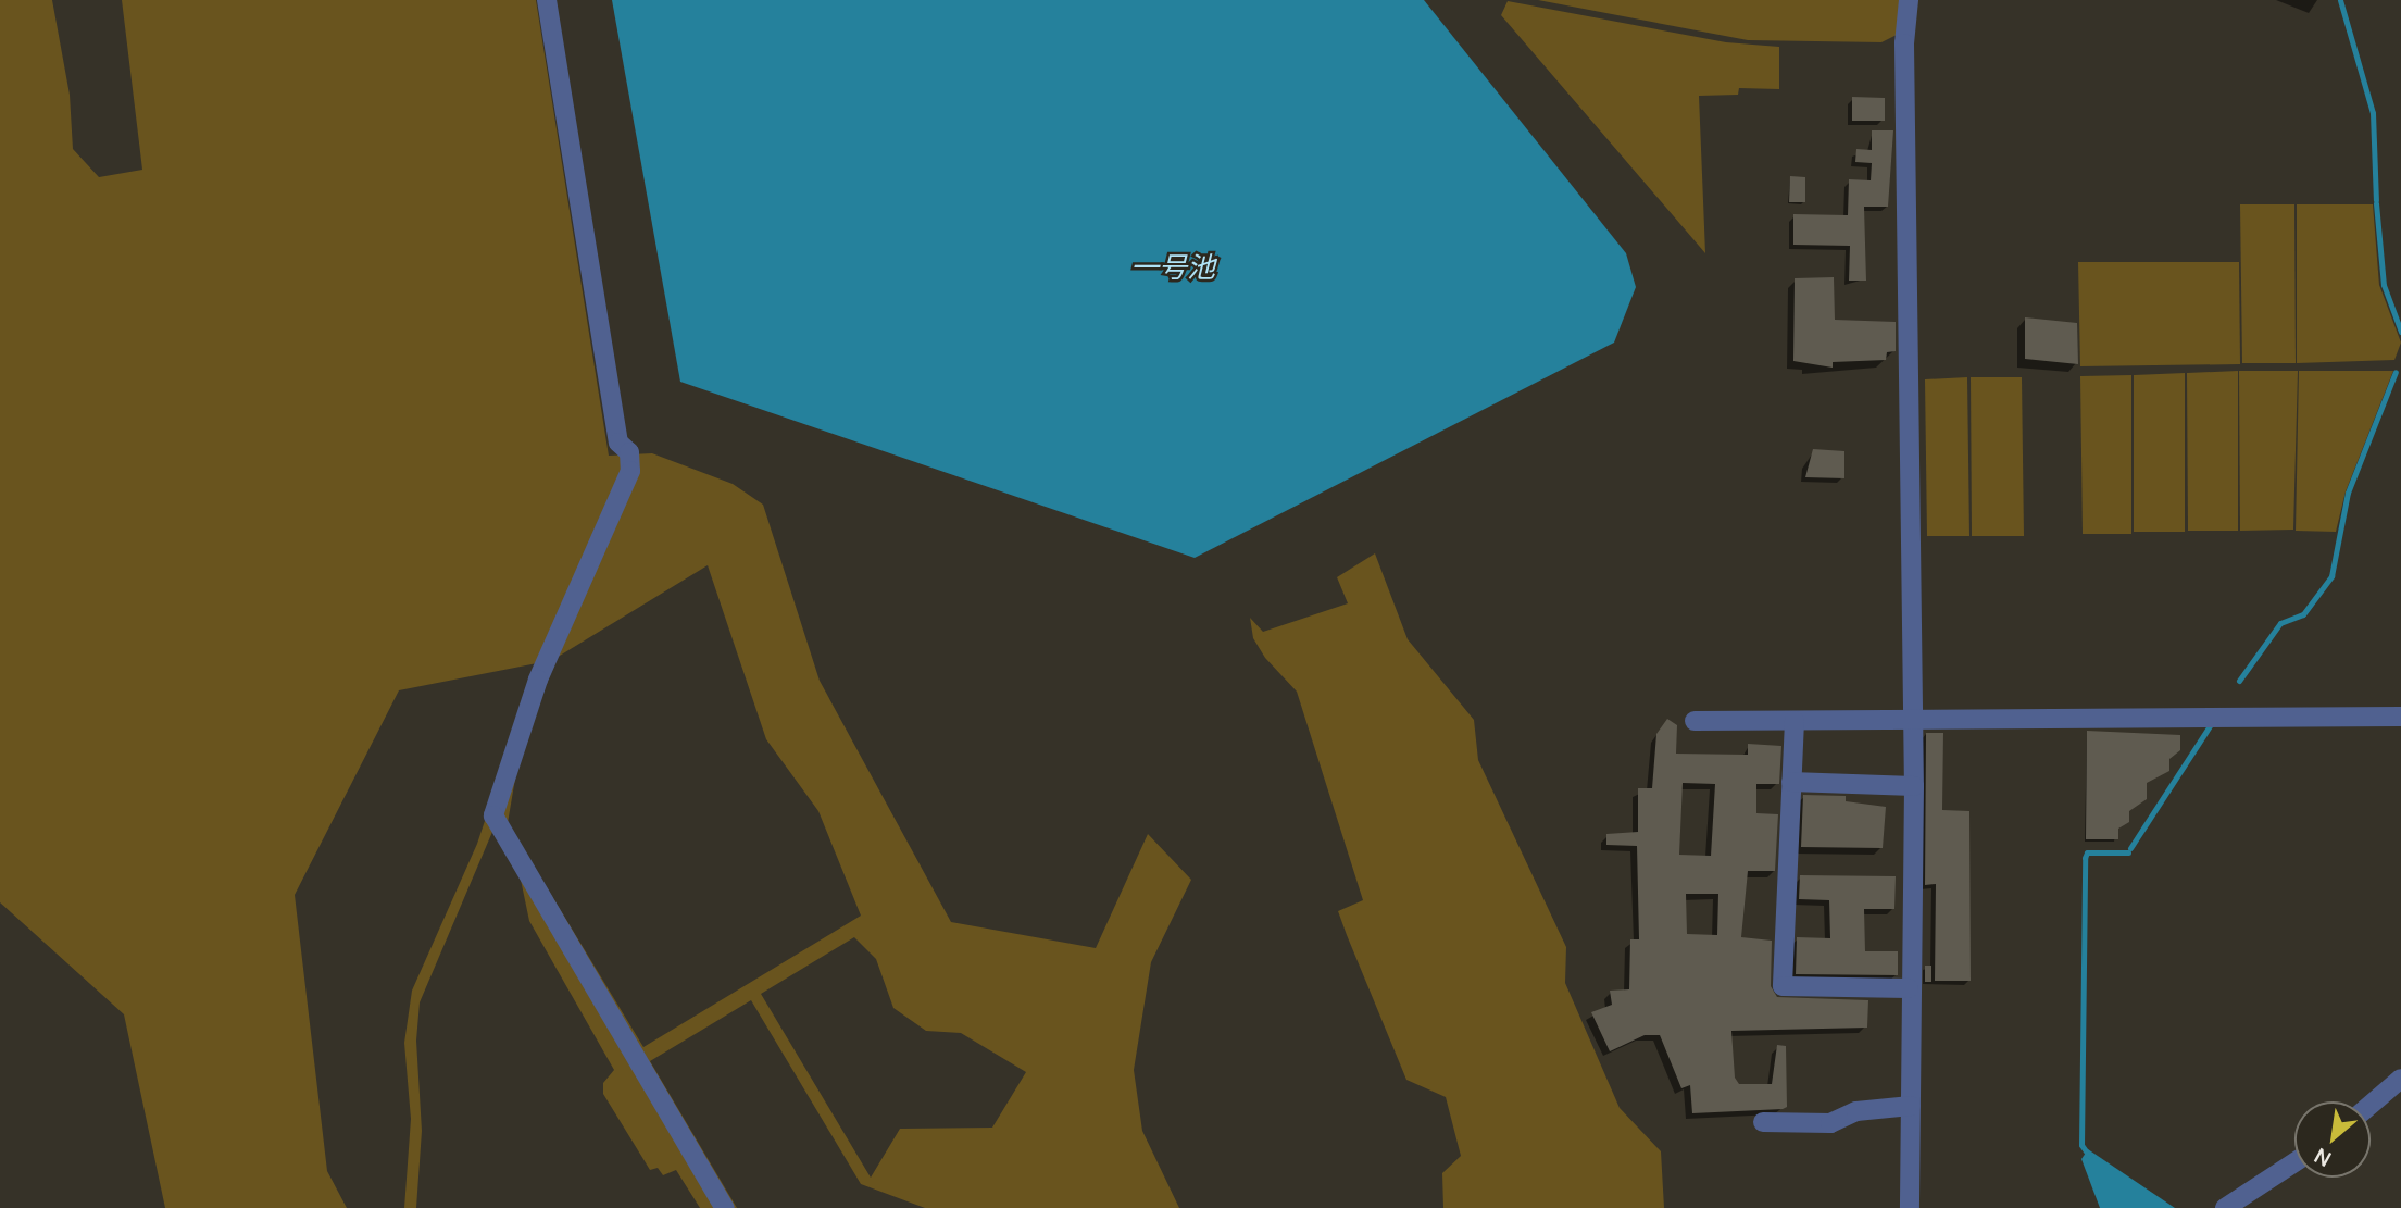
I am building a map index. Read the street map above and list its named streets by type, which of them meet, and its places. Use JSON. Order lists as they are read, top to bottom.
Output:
{
  "water": ["一号池"],
  "north": "bottom left"
}
